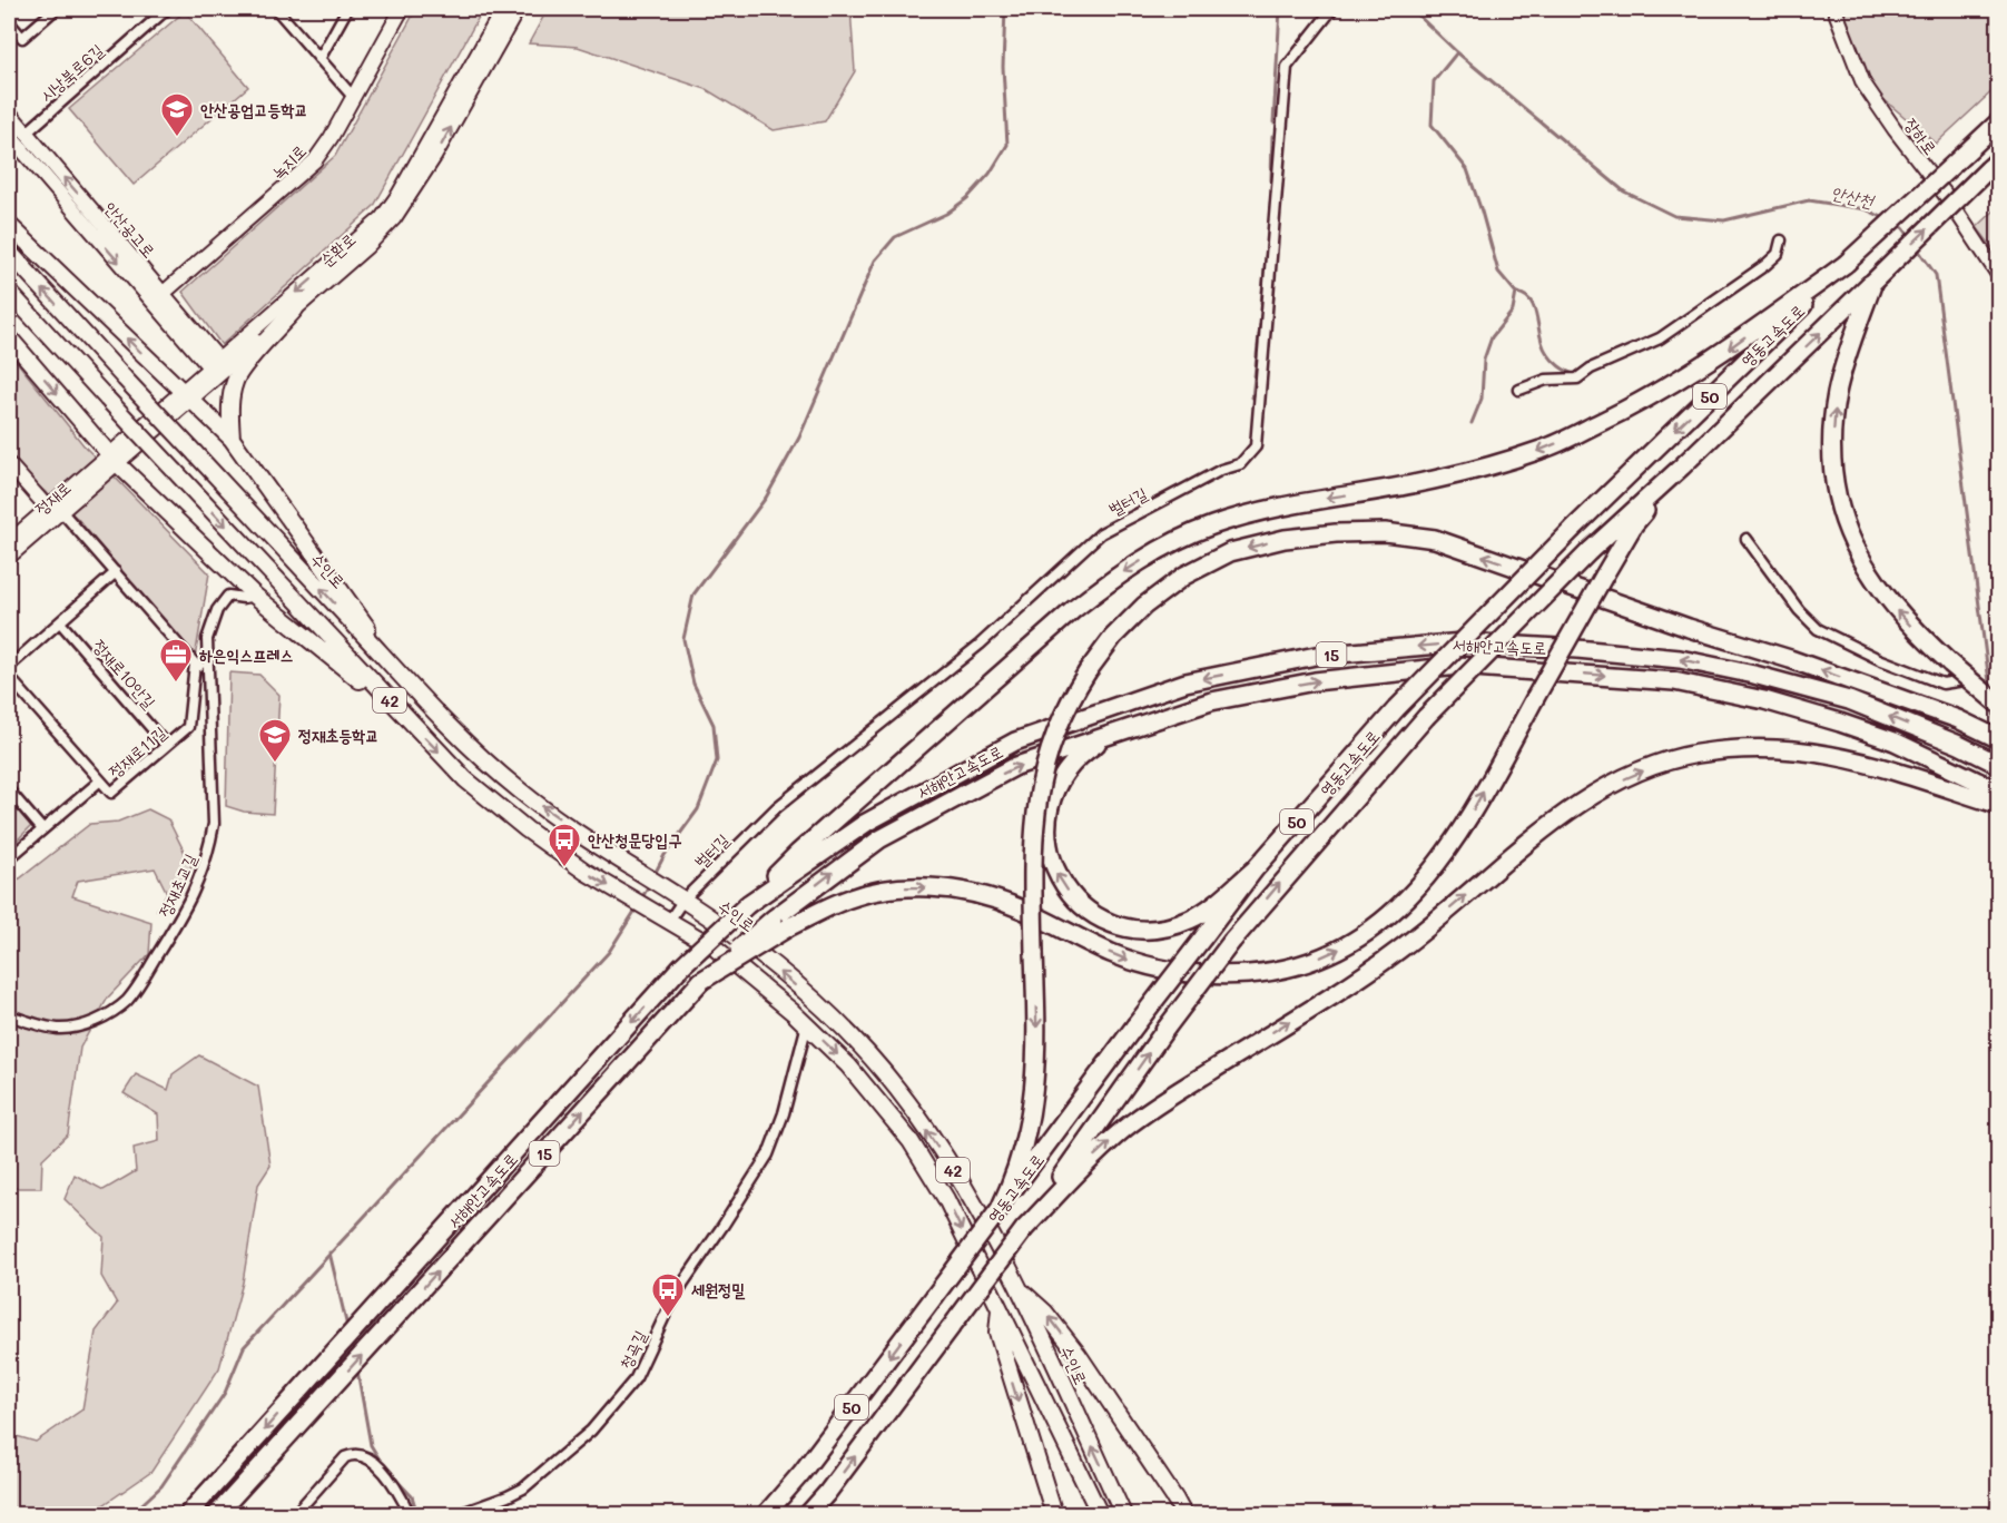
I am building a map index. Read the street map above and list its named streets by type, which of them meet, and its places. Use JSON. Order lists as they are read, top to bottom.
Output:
{
  "streets": {
    "highway": [
      "영동고속도로",
      "50",
      "서해안고속도로",
      "15"
    ],
    "main road": ["수인로", "42"],
    "street": [
      "시낭북로6길",
      "장하로",
      "녹지로",
      "안산공고로",
      "순환로",
      "정재로",
      "벌터길",
      "정재로10안길",
      "정재로11길",
      "정재초교길",
      "청곡길"
    ]
  },
  "crossings": [
    ["시낭북로6길", "안산공고로"],
    ["녹지로", "안산공고로"],
    ["안산공고로", "순환로"],
    ["순환로", "정재로"],
    ["벌터길", "수인로"],
    ["벌터길", "42"],
    ["정재로10안길", "정재로11길"],
    ["42", "청곡길"]
  ],
  "water": ["안산천"],
  "places": {
    "school or university": ["안산공업고등학교", "정재초등학교"],
    "office": ["하은익스프레스"],
    "bus stop": ["안산청문당입구", "세원정밀"]
  }
}
